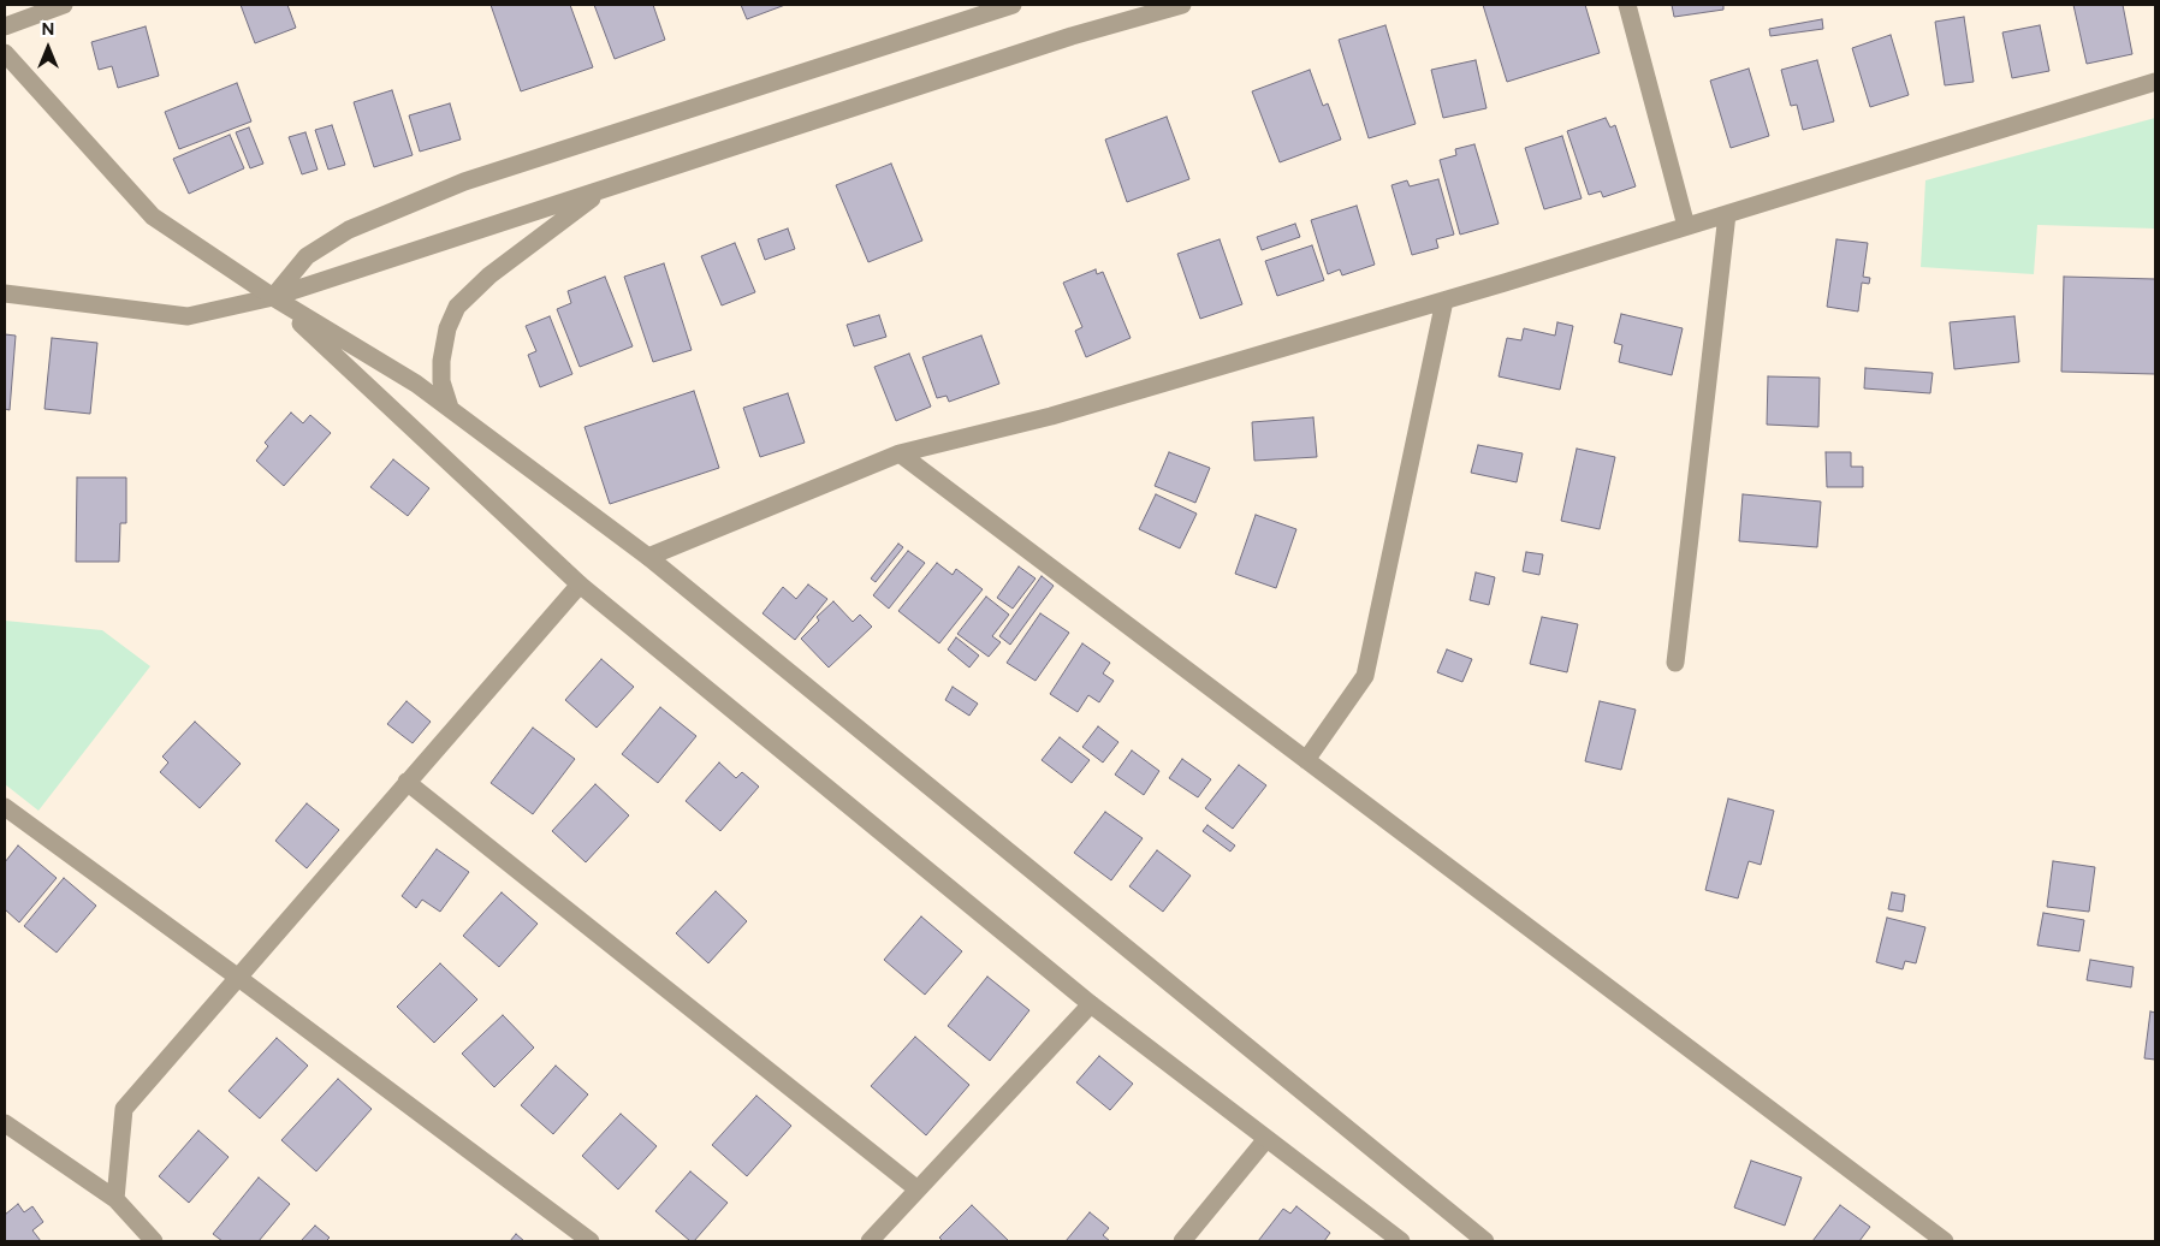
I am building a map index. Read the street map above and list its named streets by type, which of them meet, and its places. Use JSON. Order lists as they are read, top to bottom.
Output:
{
  "north": "top"
}
